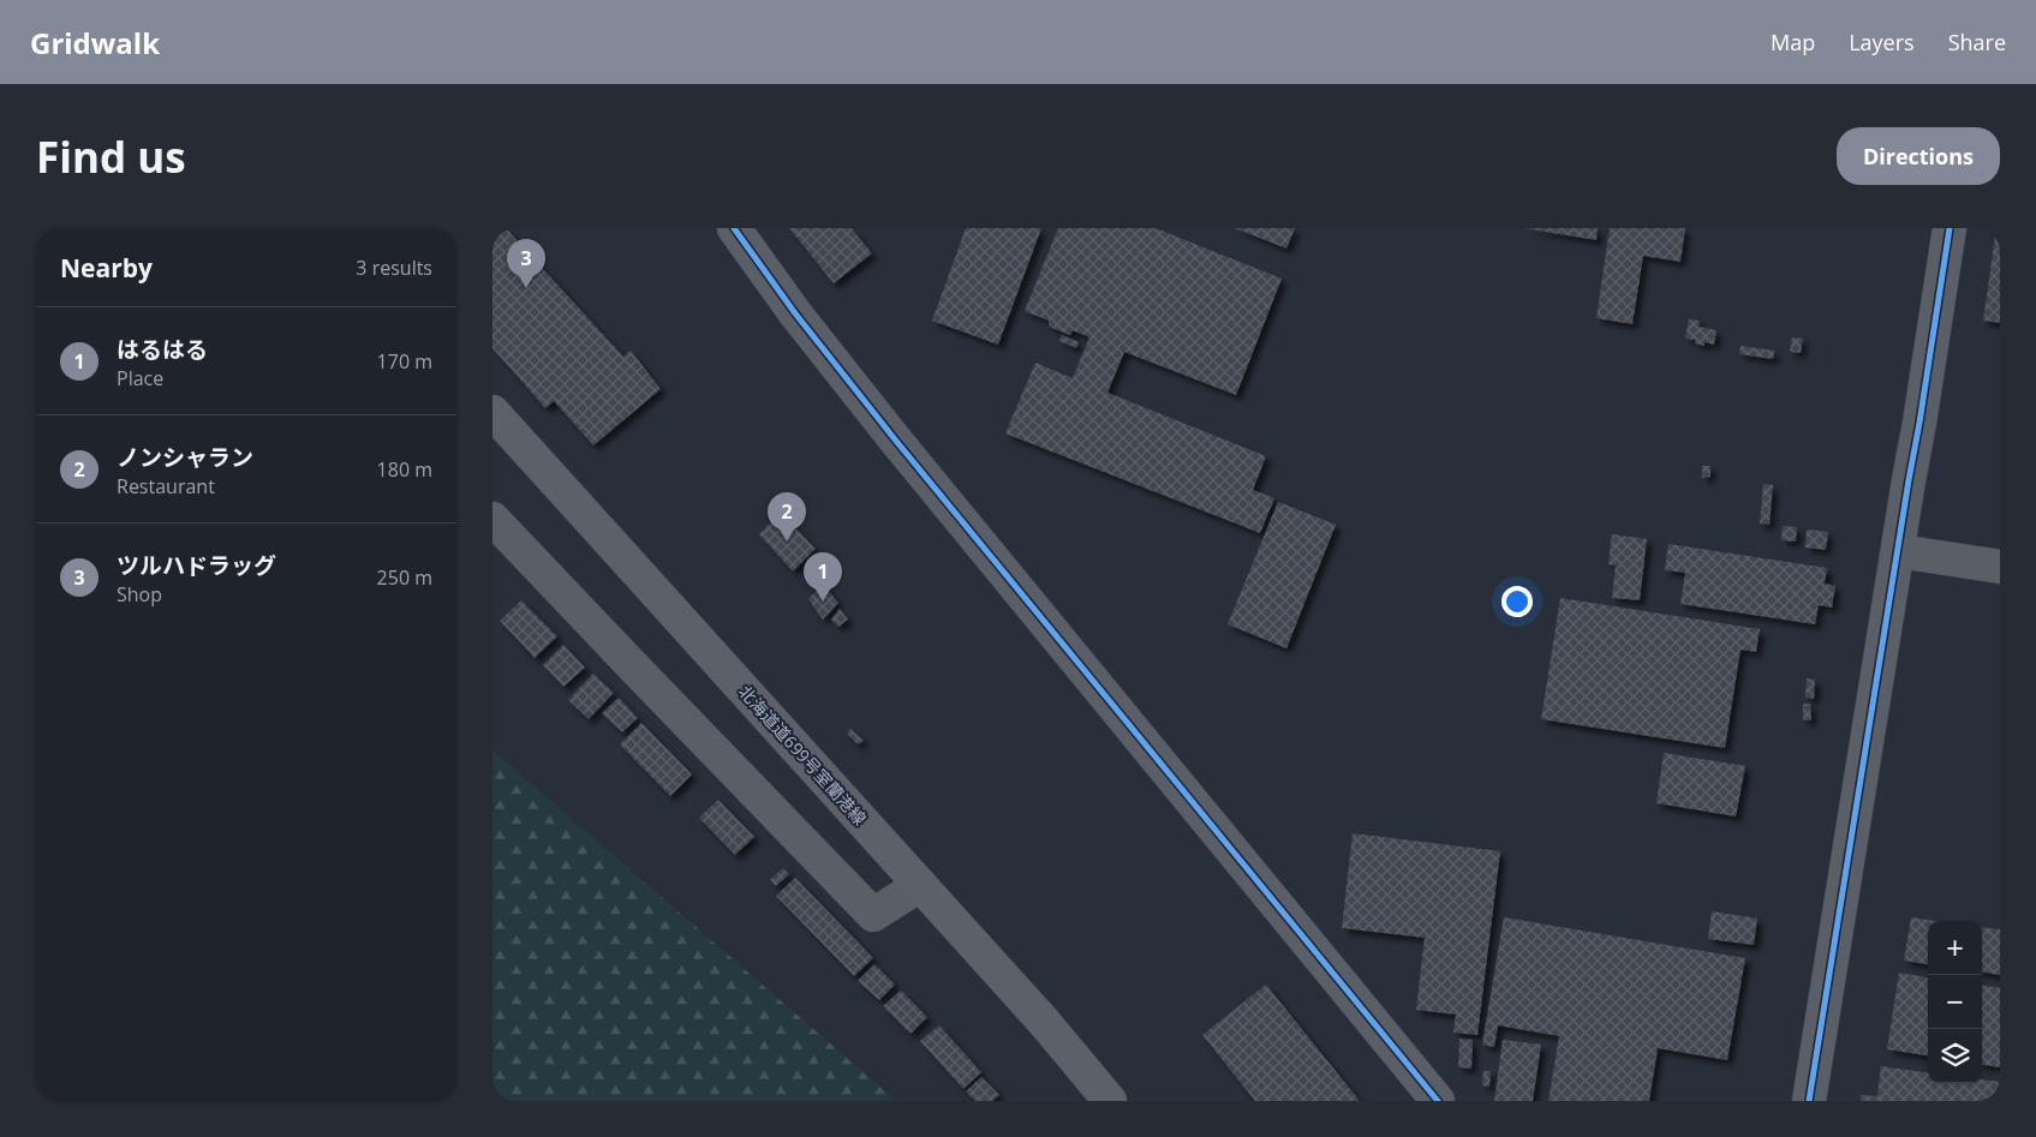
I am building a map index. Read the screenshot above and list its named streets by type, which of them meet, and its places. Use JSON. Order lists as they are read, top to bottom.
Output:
{
  "streets": {
    "main road": ["北海道道699号室蘭港線"]
  },
  "page": {
    "header": "Gridwalk",
    "nav": ["Map", "Layers", "Share"],
    "buttons": "Directions",
    "title": "Find us",
    "heading": ["Nearby", "3 results"],
    "pins": ["3", "2", "1"],
    "list": [
      {
        "mark": "1",
        "name": "はるはる",
        "note": "Place",
        "value": "170 m"
      },
      {
        "mark": "2",
        "name": "ノンシャラン",
        "note": "Restaurant",
        "value": "180 m"
      },
      {
        "mark": "3",
        "name": "ツルハドラッグ",
        "note": "Shop",
        "value": "250 m"
      }
    ],
    "map_buttons": ["+", "−"]
  }
}
